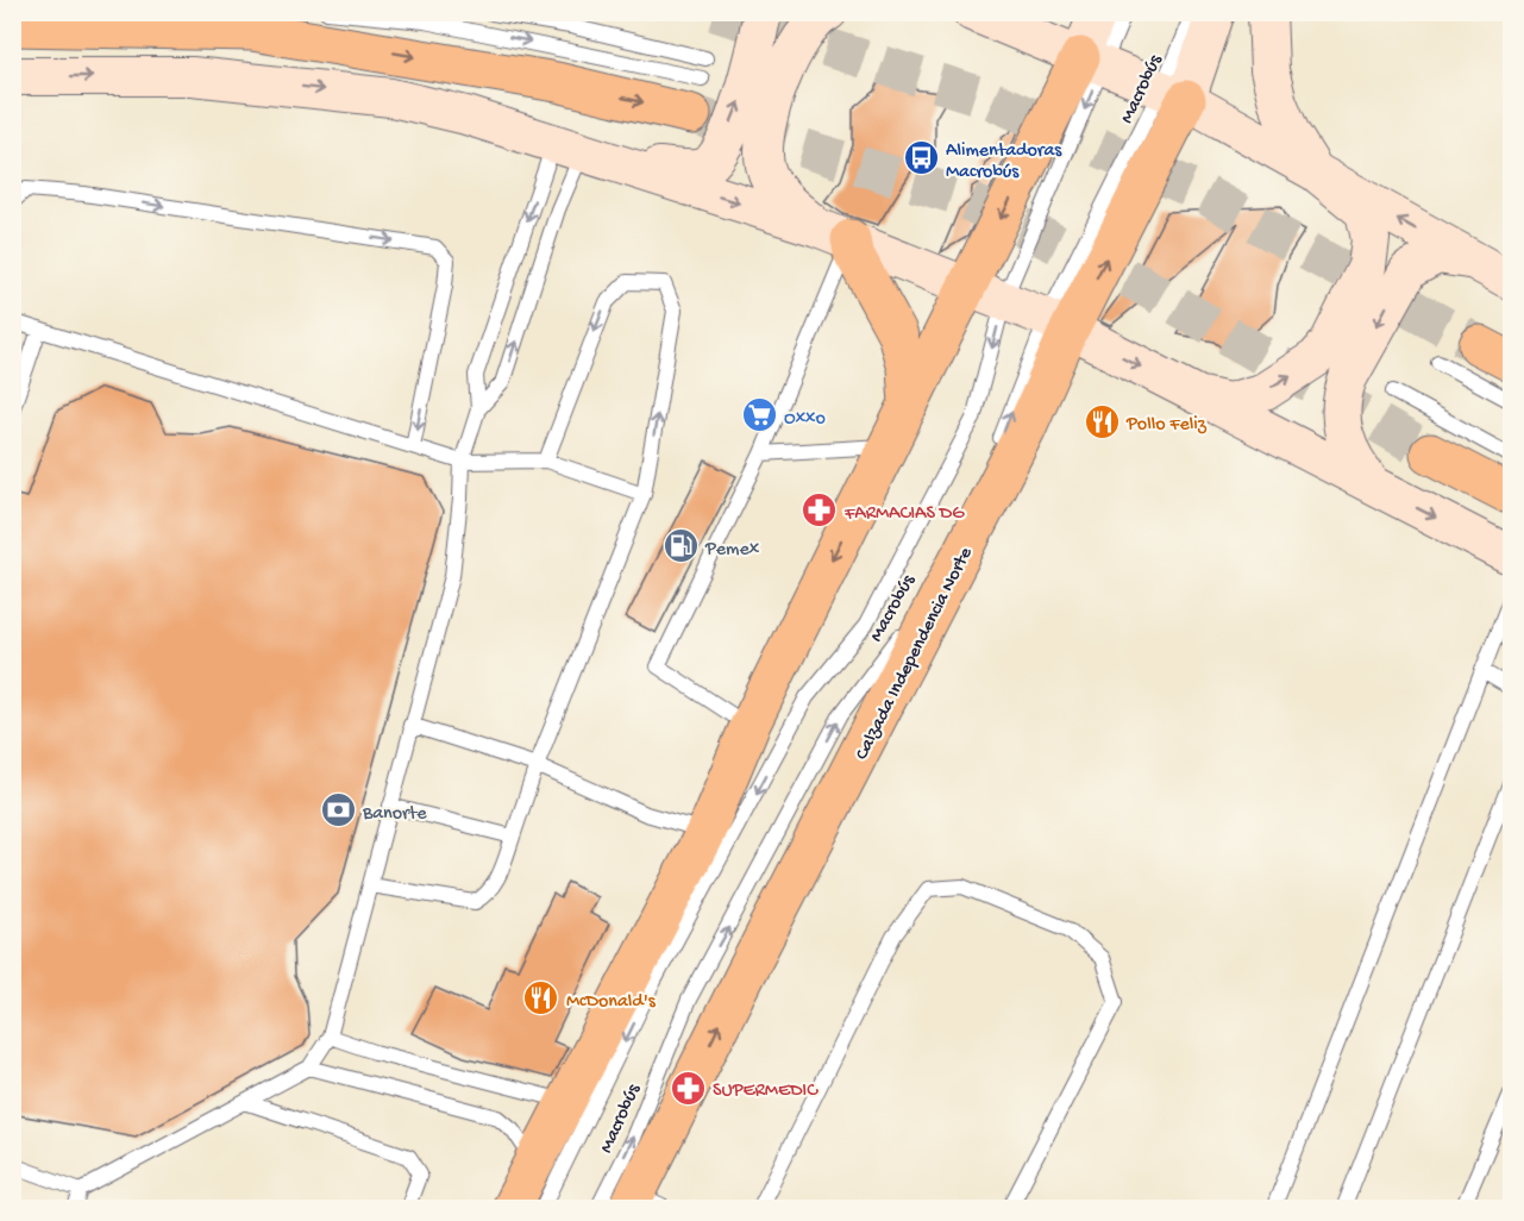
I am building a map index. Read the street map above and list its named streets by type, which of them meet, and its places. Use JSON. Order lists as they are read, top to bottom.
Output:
{
  "streets": {
    "main road": ["Calzada Independencia Norte"],
    "lane": ["Macrobús"]
  },
  "crossings": [
    ["Macrobús", "Calzada Independencia Norte"]
  ],
  "one_way": ["Calzada Independencia Norte"],
  "places": {
    "bus stop": ["Alimentadoras Macrobús"],
    "supermarket": ["Oxxo"],
    "restaurant": ["Pollo Feliz", "McDonald's"],
    "pharmacy": ["FARMACIAS DG", "SUPERMEDIC"],
    "fuel station": ["Pemex"],
    "bank": ["Banorte"]
  }
}
